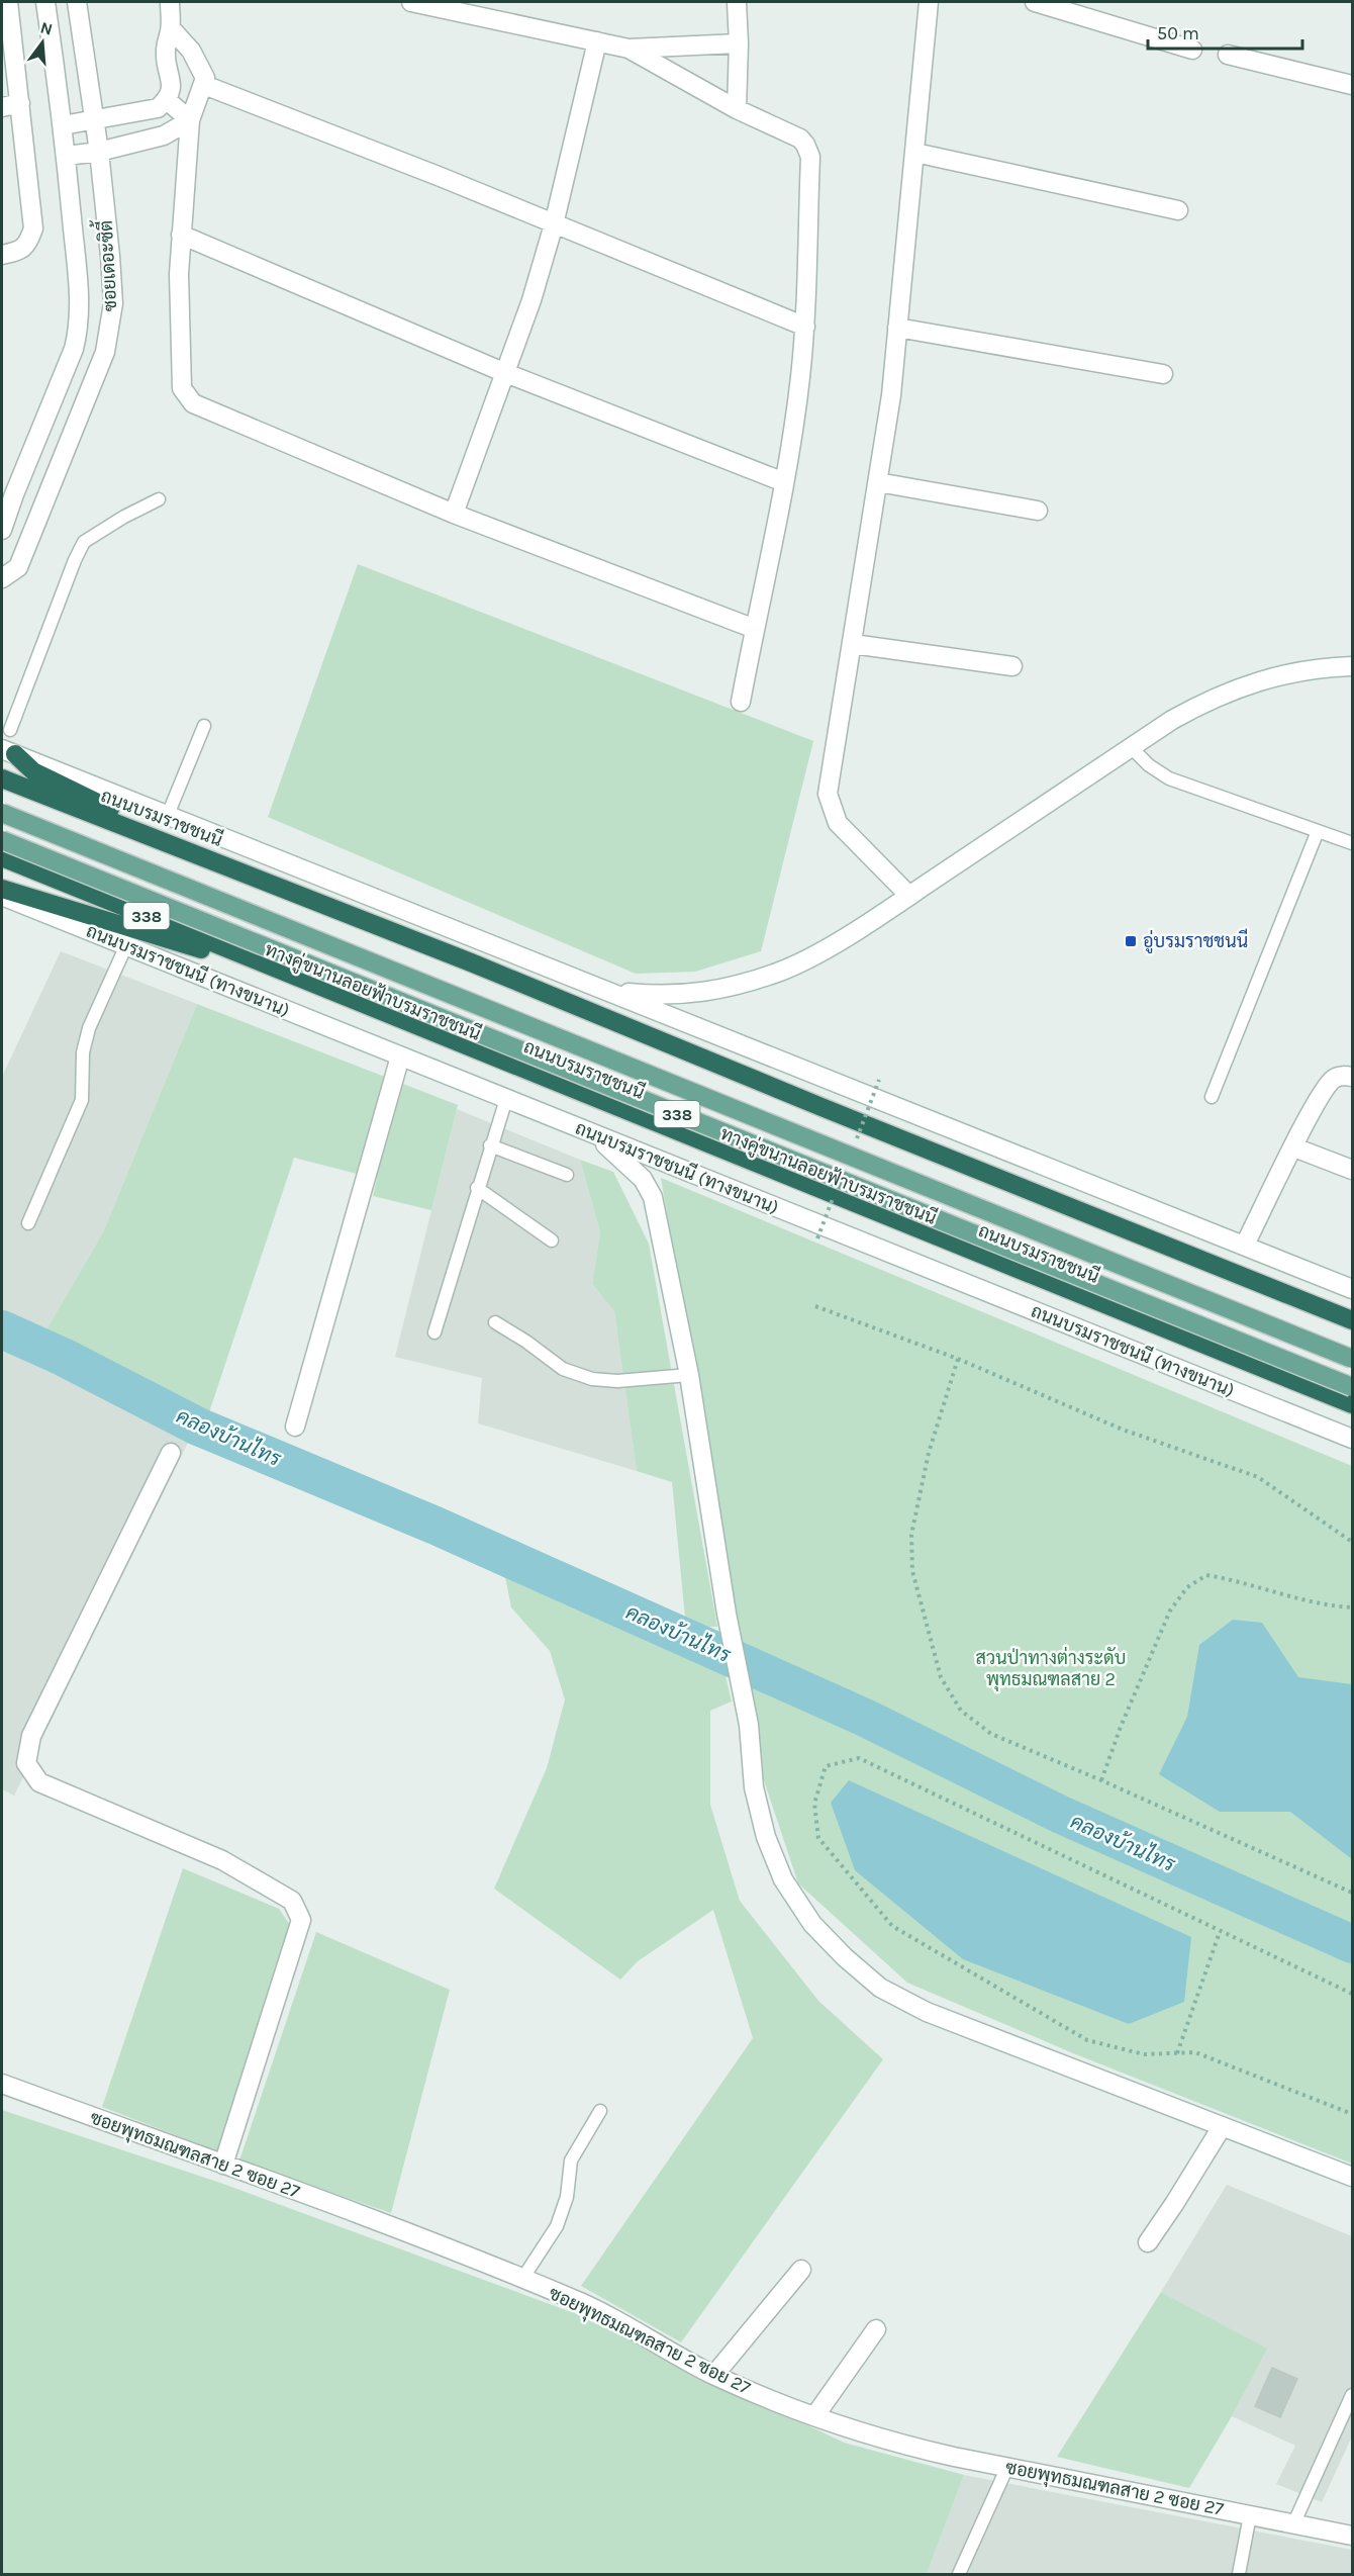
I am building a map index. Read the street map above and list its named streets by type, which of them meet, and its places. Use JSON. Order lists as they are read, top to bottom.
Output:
{
  "streets": {
    "highway": ["ถนนบรมราชชนนี", "338"],
    "main road": ["ทางคู่ขนานลอยฟ้าบรมราชชนนี"],
    "street": ["ซอยเดอะซิตี้", "ถนนบรมราชชนนี (ทางขนาน)", "ซอยพุทธมณฑลสาย 2 ซอย 27"]
  },
  "water": ["คลองบ้านไทร"],
  "parks": ["สวนป่าทางต่างระดับ พุทธมณฑลสาย 2"],
  "places": {
    "transit": ["อู่บรมราชชนนี"]
  },
  "scale_bar": "50 m",
  "north": "top"
}
